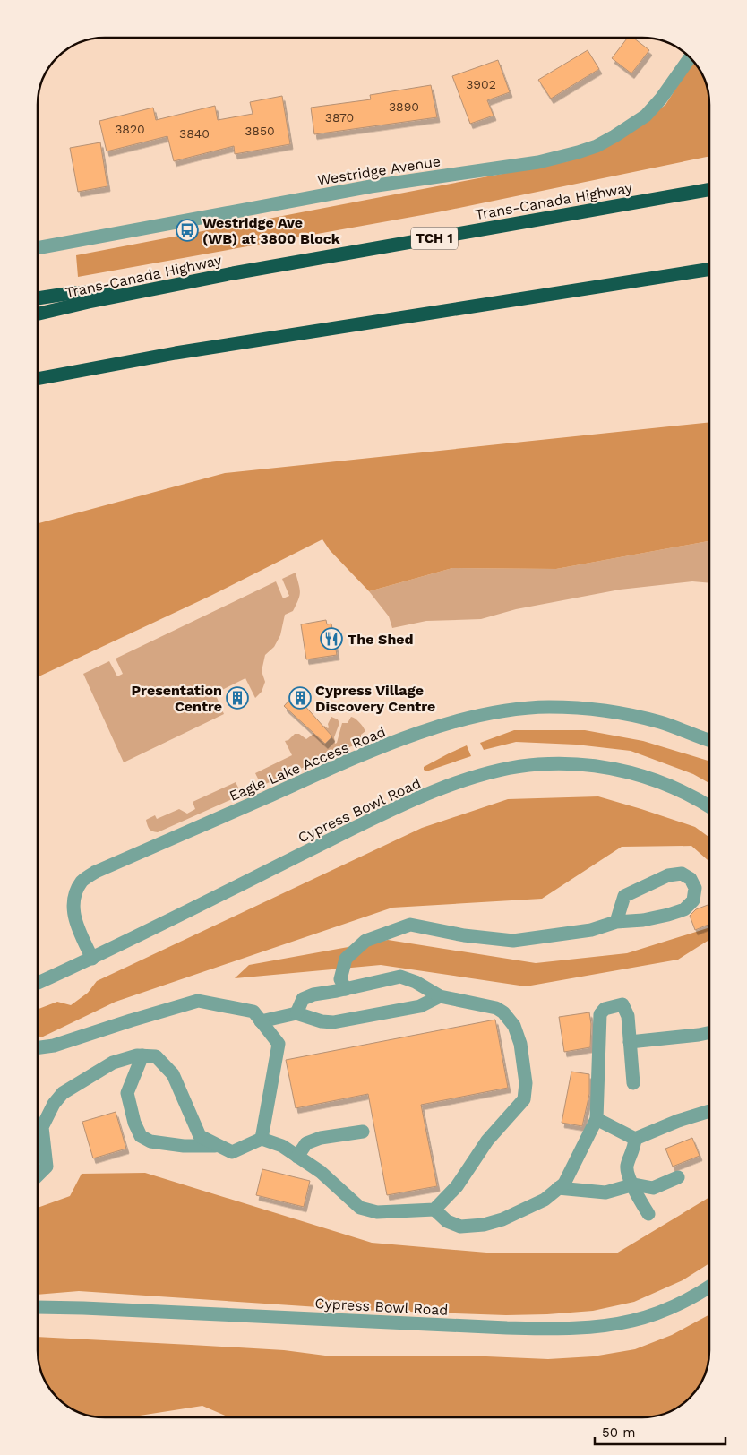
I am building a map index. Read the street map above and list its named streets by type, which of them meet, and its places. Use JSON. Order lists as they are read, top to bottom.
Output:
{
  "streets": {
    "highway": ["Trans-Canada Highway", "TCH 1"],
    "street": ["Westridge Avenue", "Eagle Lake Access Road", "Cypress Bowl Road"]
  },
  "crossings": [
    ["Eagle Lake Access Road", "Cypress Bowl Road"]
  ],
  "places": {
    "bus stop": ["Westridge Ave (WB) at 3800 Block"],
    "restaurant": ["The Shed"],
    "building": ["Presentation Centre", "Cypress Village Discovery Centre"]
  },
  "house_numbers": [
    "3902",
    "3890",
    "3870",
    "3820",
    "3850",
    "3840"
  ],
  "scale_bar": "50 m"
}
